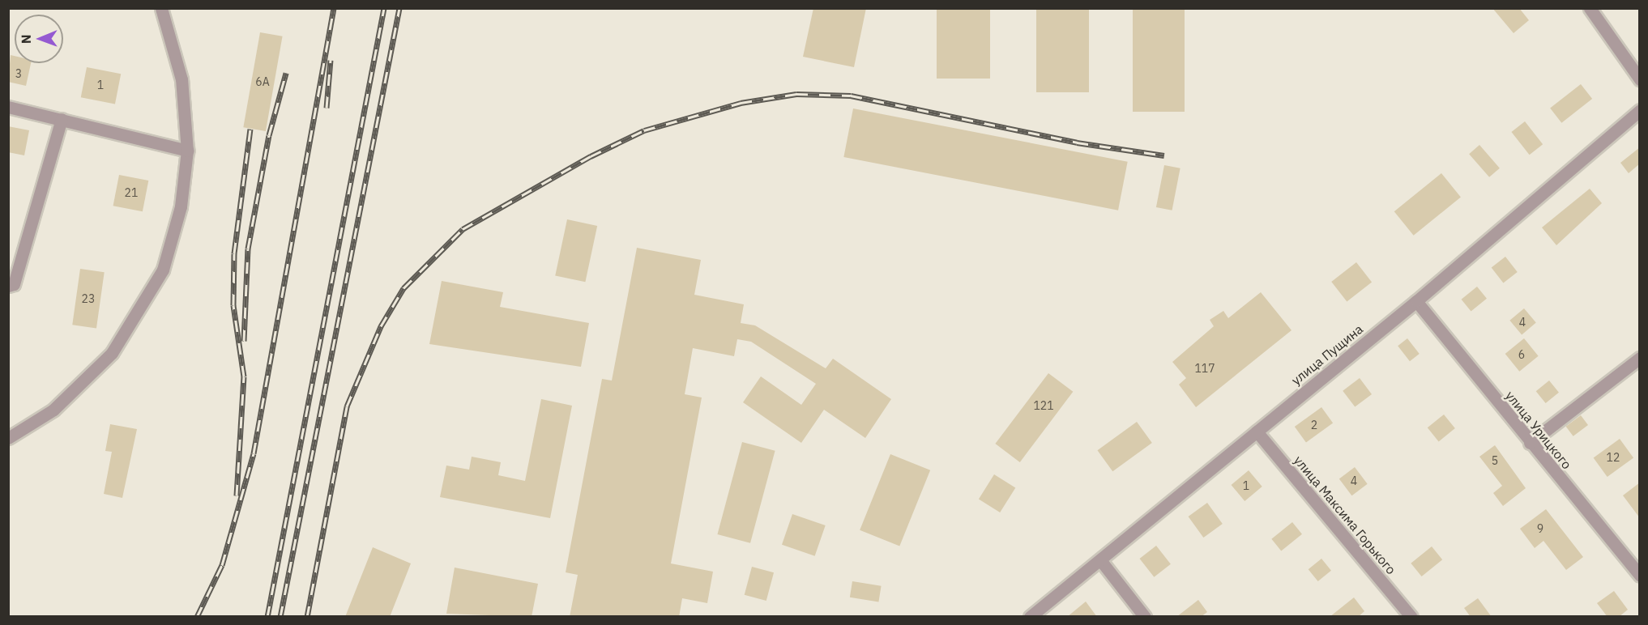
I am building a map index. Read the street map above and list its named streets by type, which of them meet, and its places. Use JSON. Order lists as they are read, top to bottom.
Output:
{
  "streets": {
    "street": ["улица Пущина", "улица Урицкого", "улица Максима Горького"]
  },
  "crossings": [
    ["улица Пущина", "улица Урицкого"],
    ["улица Пущина", "улица Максима Горького"]
  ],
  "house_numbers": [
    "3",
    "6А",
    "1",
    "21",
    "23",
    "4",
    "6",
    "117",
    "121",
    "2",
    "12",
    "5",
    "4",
    "1",
    "9"
  ],
  "north": "left"
}
